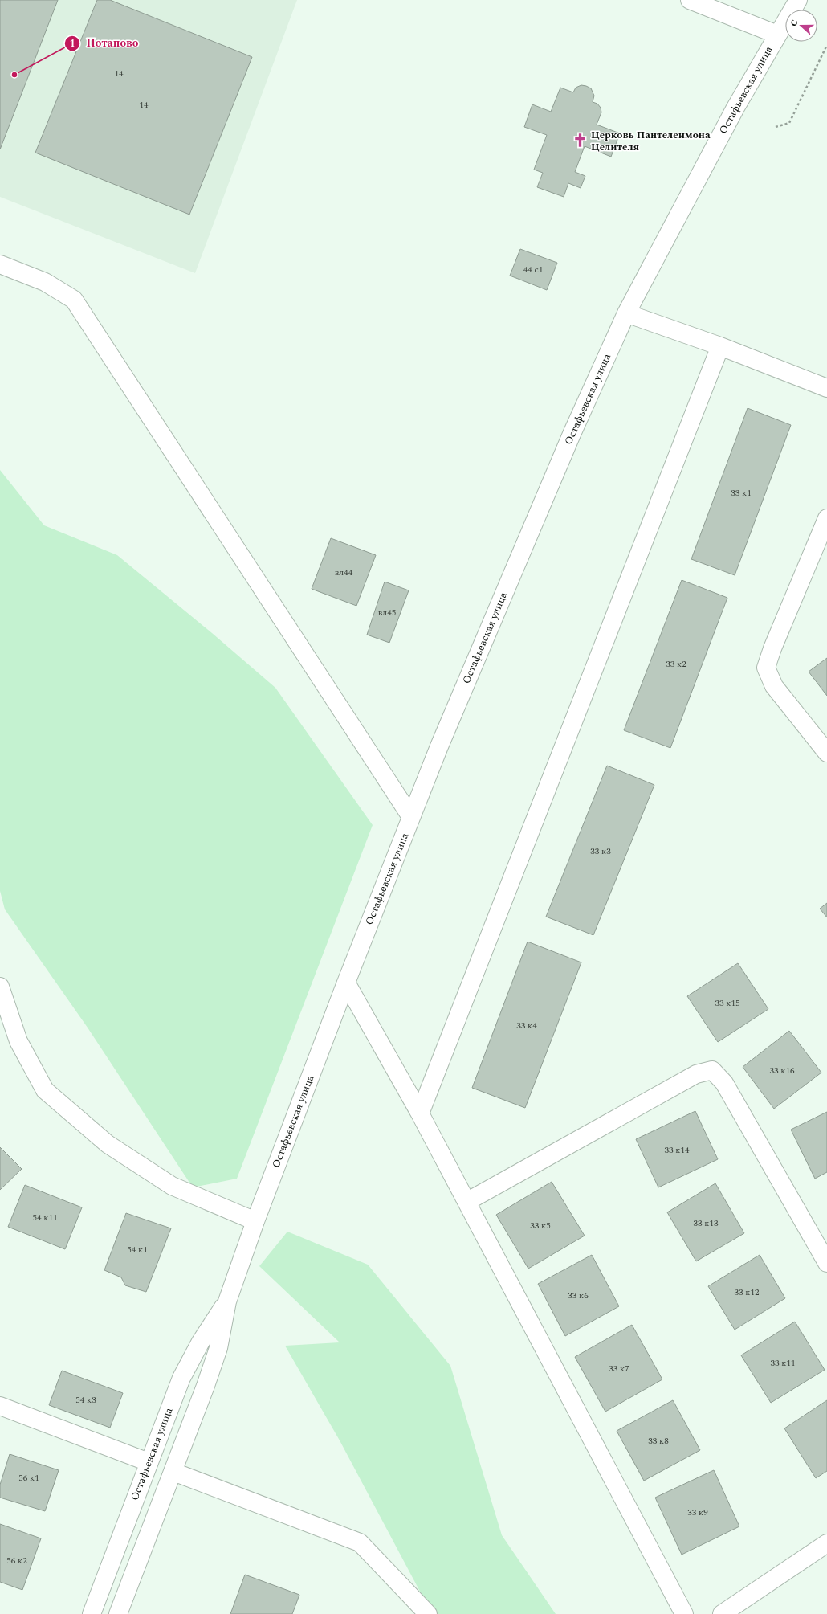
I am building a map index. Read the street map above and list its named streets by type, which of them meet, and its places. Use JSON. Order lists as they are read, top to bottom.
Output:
{
  "streets": {
    "street": ["Остафьевская улица"]
  },
  "places": {
    "other": ["Потапово"],
    "church": ["Церковь Пантелеимона Целителя"]
  },
  "house_numbers": [
    "14",
    "14",
    "44 с1",
    "33 к1",
    "вл44",
    "вл45",
    "33 к2",
    "33 к3",
    "33 к15",
    "33 к4",
    "33 к16",
    "33 к14",
    "54 к11",
    "33 к13",
    "33 к5",
    "54 к1",
    "33 к12",
    "33 к6",
    "33 к11",
    "33 к7",
    "54 к3",
    "33 к8",
    "56 к1",
    "33 к9",
    "56 к2"
  ],
  "north": "left"
}
